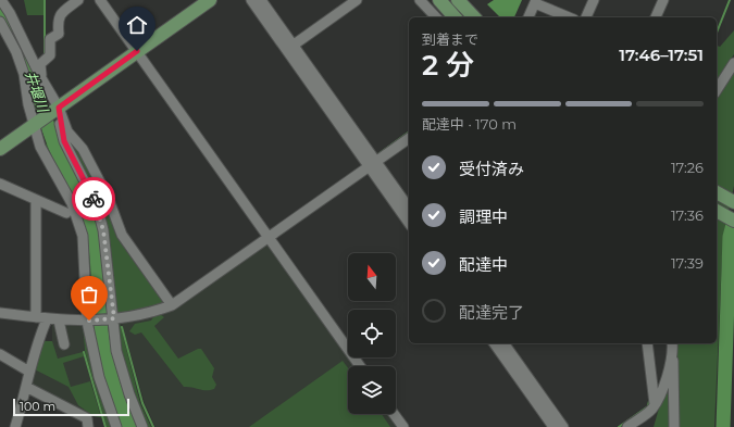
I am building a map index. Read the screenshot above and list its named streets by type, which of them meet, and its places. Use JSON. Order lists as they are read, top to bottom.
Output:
{
  "water": ["井堰川"],
  "scale_bar": "100 m",
  "north": "top",
  "page": {
    "heading": ["2 分", "到着まで", "17:46–17:51"],
    "bar": "配達中 · 170 m",
    "list": [
      ["受付済み", "17:26"],
      ["調理中", "17:36"],
      ["配達中", "17:39"],
      "配達完了"
    ],
    "scale": "100 m"
  }
}
